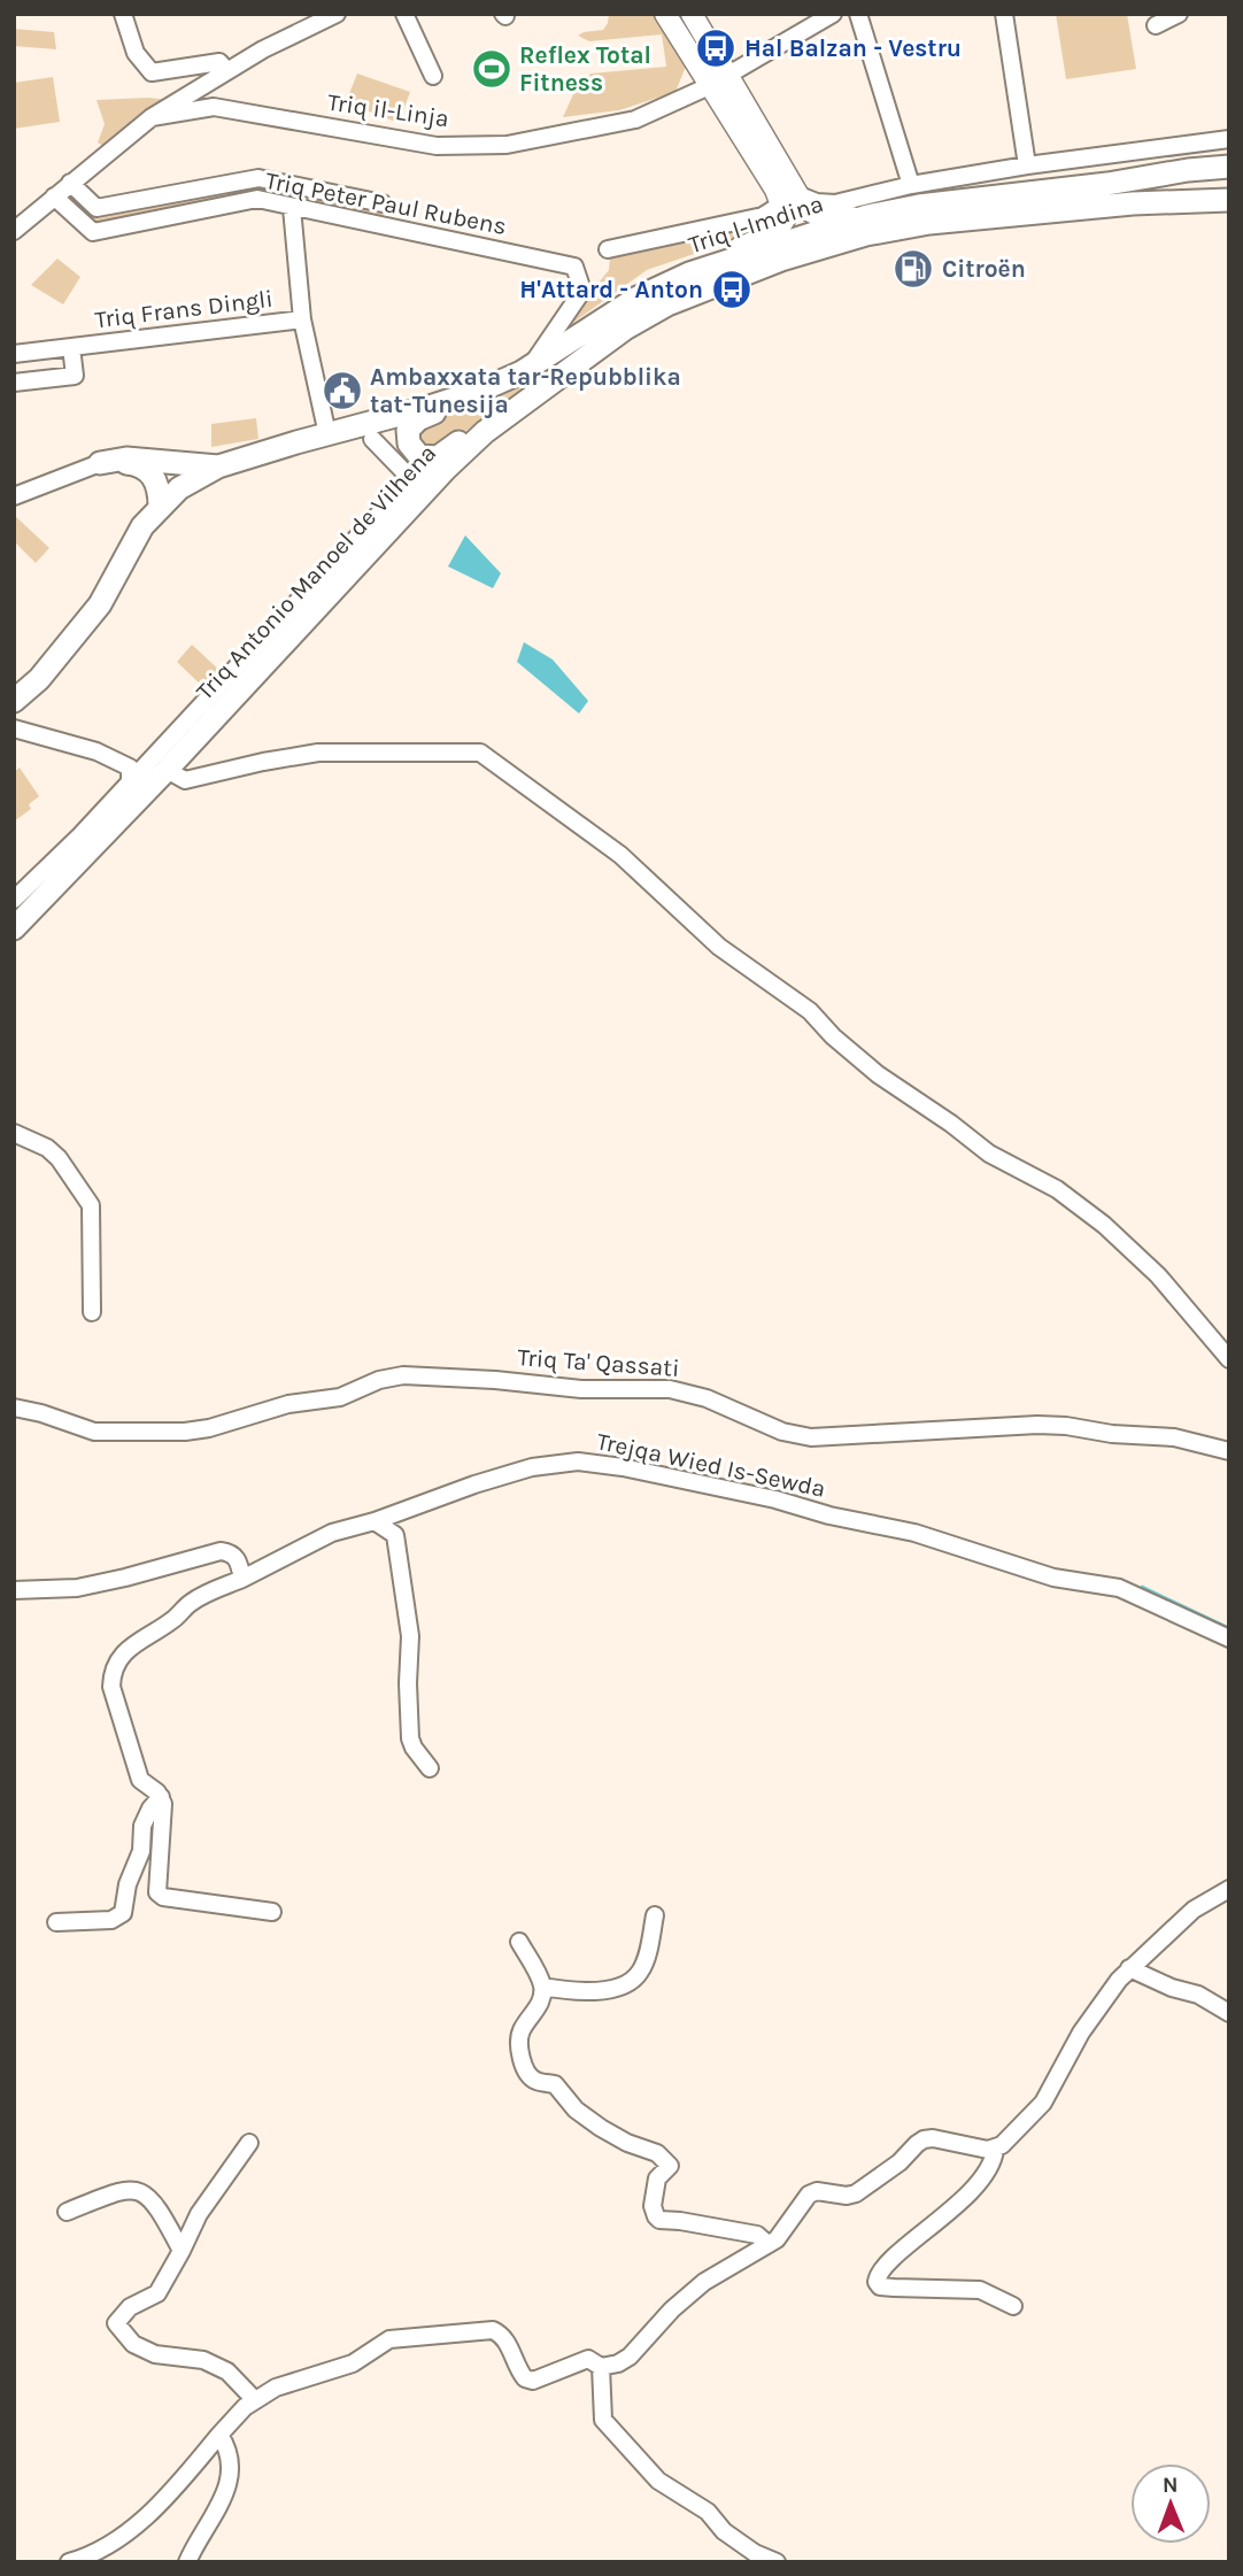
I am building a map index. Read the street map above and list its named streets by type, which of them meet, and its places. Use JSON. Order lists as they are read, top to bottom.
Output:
{
  "streets": {
    "highway": ["Triq l-Imdina", "Triq Antonio Manoel de Vilhena"],
    "street": [
      "Triq il-Linja",
      "Triq Peter Paul Rubens",
      "Triq Frans Dingli",
      "Triq Ta' Qassati",
      "Trejqa Wied Is-Sewda"
    ]
  },
  "crossings": [
    ["Triq Peter Paul Rubens", "Triq l-Imdina"],
    ["Triq l-Imdina", "Triq Antonio Manoel de Vilhena"]
  ],
  "places": {
    "bus stop": ["Ħal Balzan - Vestru", "Ħ'Attard - Anton"],
    "sports": ["Reflex Total Fitness"],
    "fuel station": ["Citroën"],
    "public building": ["Ambaxxata tar-Repubblika tat-Tunesija"]
  },
  "north": "top"
}
